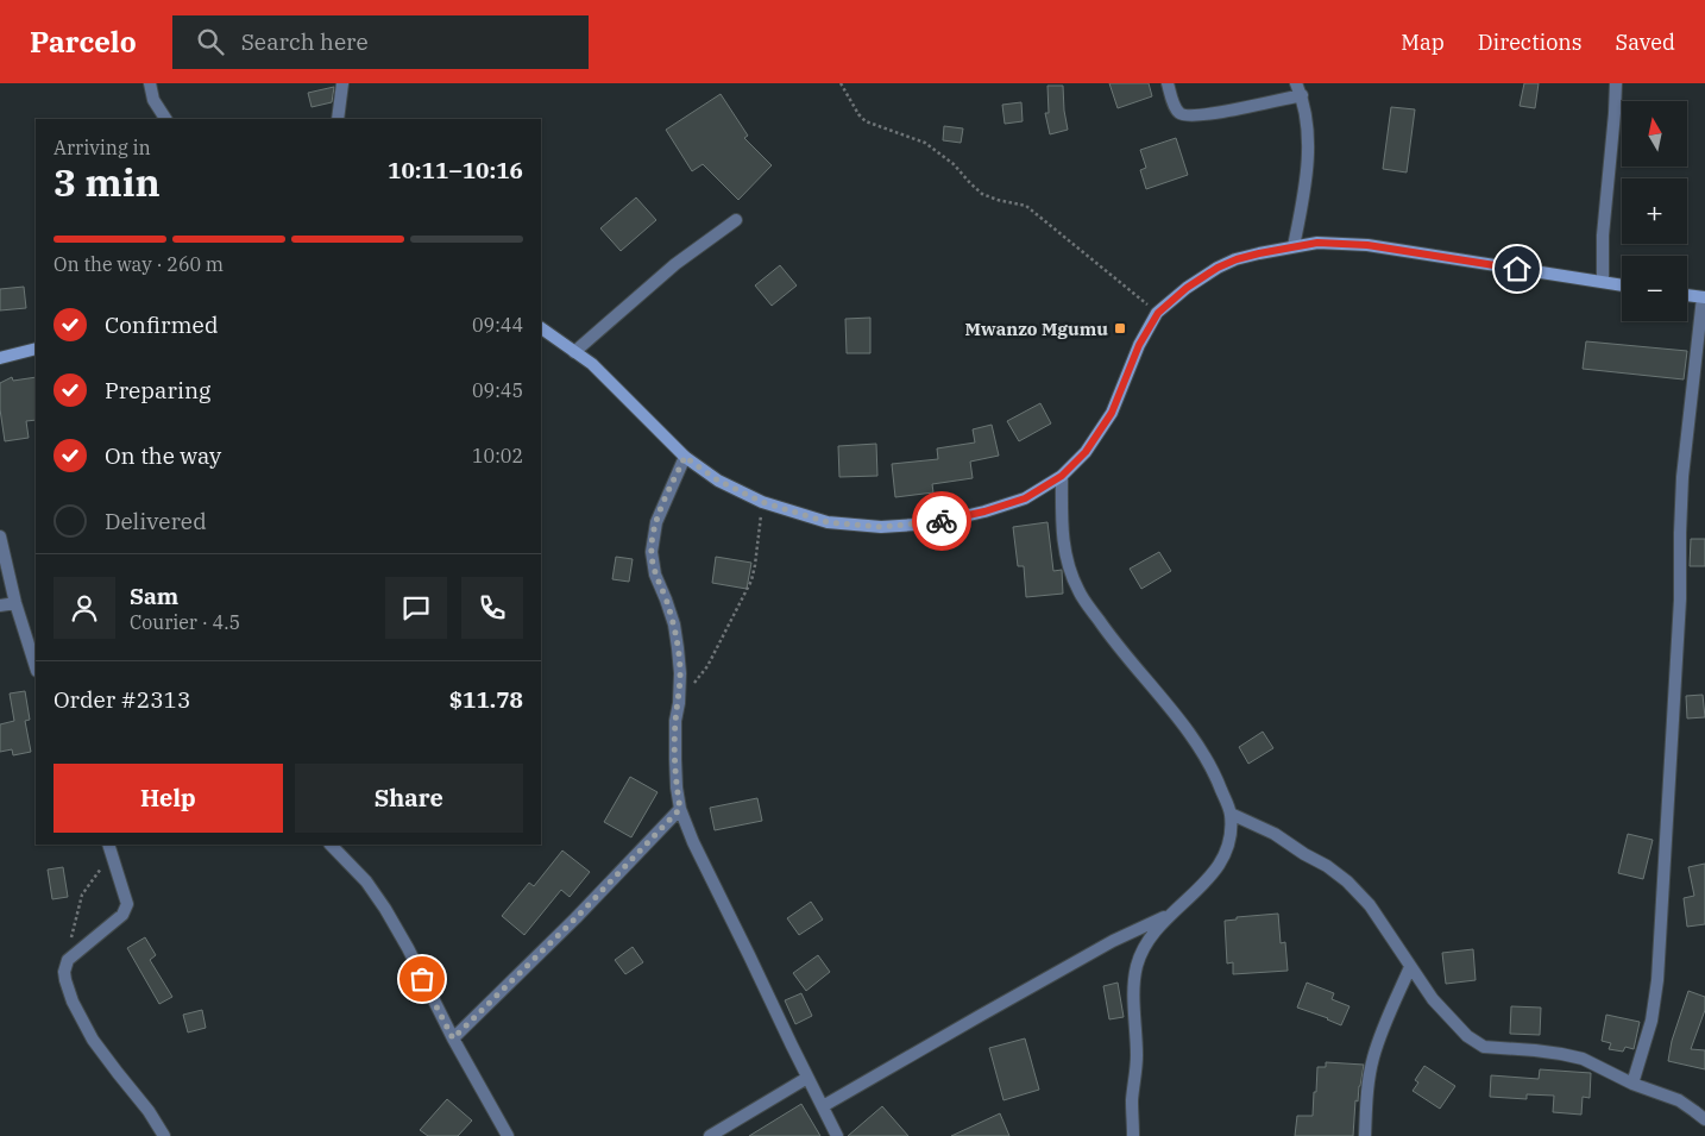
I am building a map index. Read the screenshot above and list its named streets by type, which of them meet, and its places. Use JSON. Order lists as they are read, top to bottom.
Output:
{
  "places": {
    "transit": ["Mwanzo Mgumu"]
  },
  "north": "top",
  "page": {
    "header": "Parcelo",
    "search": "Search here",
    "nav": ["Map", "Directions", "Saved"],
    "map_buttons": ["+", "−"],
    "heading": ["3 min", "Arriving in", "10:11–10:16"],
    "panel": [
      "Sam",
      "Courier · 4.5",
      "Order #2313",
      "$11.78"
    ],
    "bar": "On the way · 260 m",
    "list": [
      ["Confirmed", "09:44"],
      ["Preparing", "09:45"],
      ["On the way", "10:02"],
      "Delivered"
    ],
    "buttons": ["Help", "Share"]
  }
}
